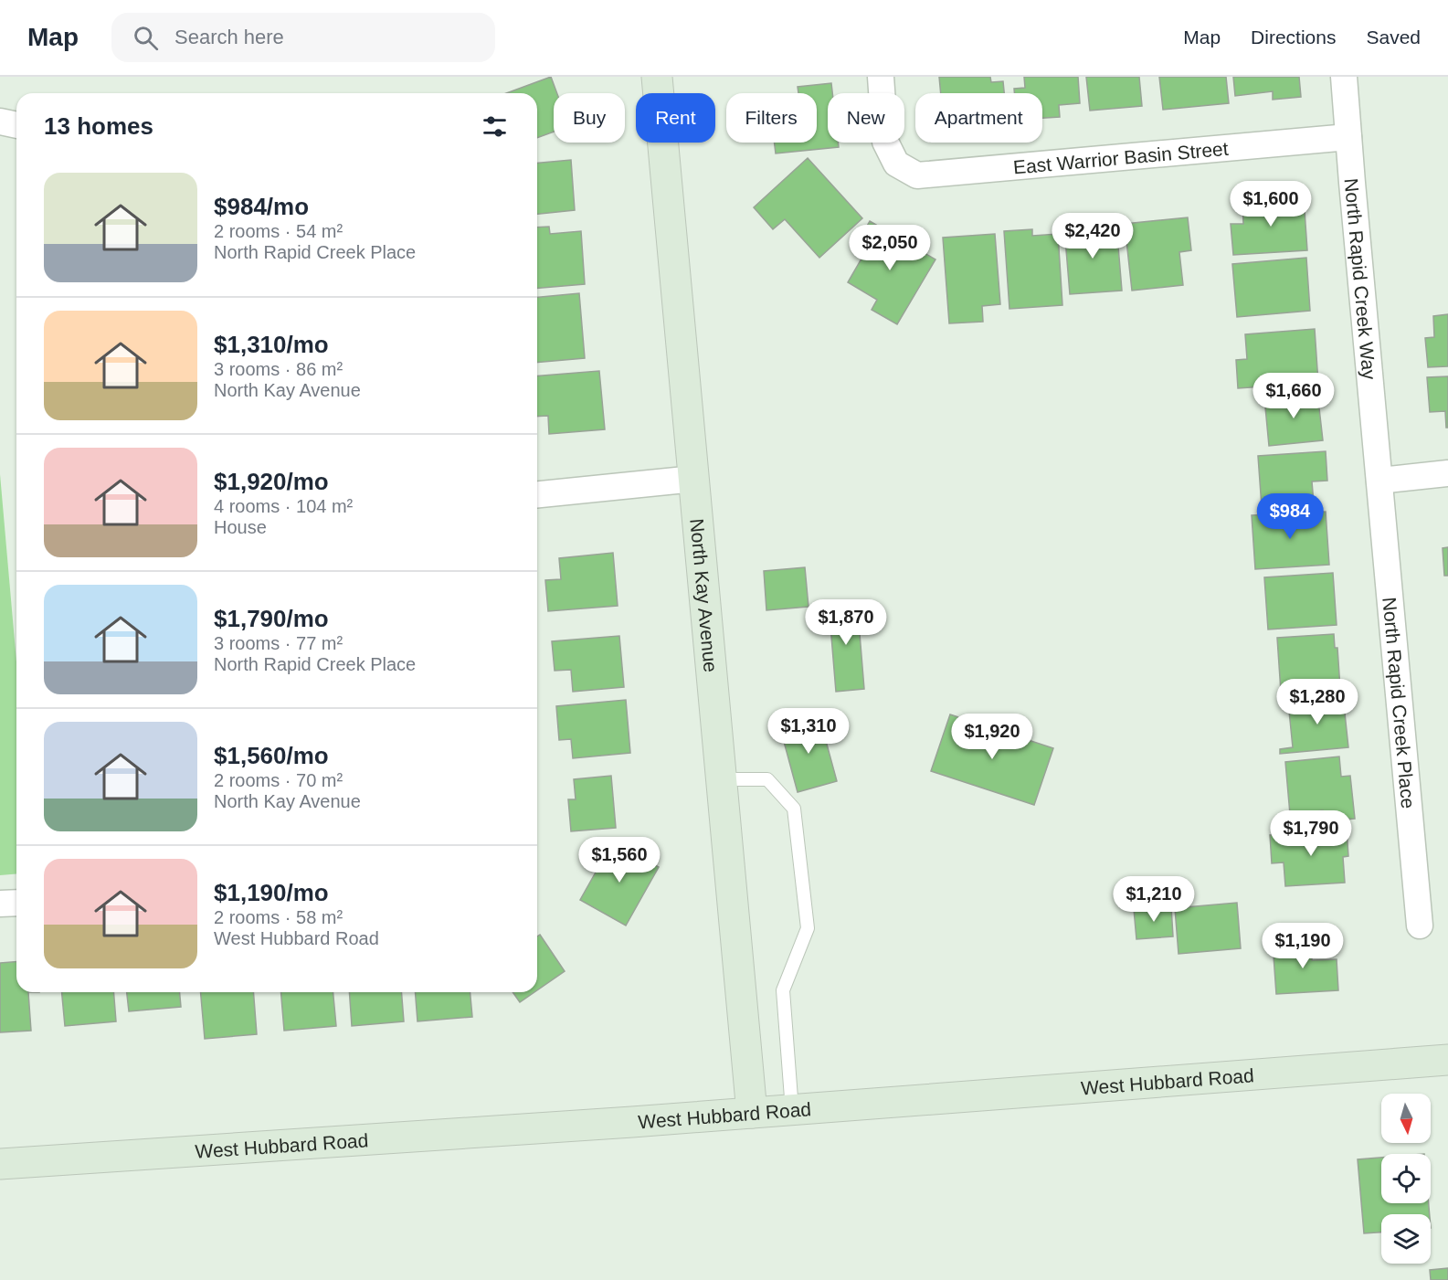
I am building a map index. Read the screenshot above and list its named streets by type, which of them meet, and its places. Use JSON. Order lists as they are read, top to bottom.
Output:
{
  "streets": {
    "street": [
      "East Warrior Basin Street",
      "North Rapid Creek Way",
      "North Kay Avenue",
      "North Rapid Creek Place",
      "West Hubbard Road"
    ]
  },
  "crossings": [
    ["East Warrior Basin Street", "North Rapid Creek Way"],
    ["North Rapid Creek Way", "North Rapid Creek Place"],
    ["North Kay Avenue", "West Hubbard Road"]
  ],
  "north": "bottom",
  "page": {
    "header": "Map",
    "search": "Search here",
    "nav": ["Map", "Directions", "Saved"],
    "chip": [
      "Buy",
      "Rent",
      "Filters",
      "New",
      "Apartment"
    ],
    "heading": "13 homes",
    "list": [
      {
        "name": "$984/mo",
        "note": "2 rooms · 54 m² · North Rapid Creek Place"
      },
      {
        "name": "$1,310/mo",
        "note": "3 rooms · 86 m² · North Kay Avenue"
      },
      {
        "name": "$1,920/mo",
        "note": "4 rooms · 104 m² · House"
      },
      {
        "name": "$1,790/mo",
        "note": "3 rooms · 77 m² · North Rapid Creek Place"
      },
      {
        "name": "$1,560/mo",
        "note": "2 rooms · 70 m² · North Kay Avenue"
      },
      {
        "name": "$1,190/mo",
        "note": "2 rooms · 58 m² · West Hubbard Road"
      }
    ],
    "price": [
      "$1,600",
      "$2,420",
      "$2,050",
      "$1,660",
      "$984",
      "$1,870",
      "$1,280",
      "$1,310",
      "$1,920",
      "$1,790",
      "$1,560",
      "$1,210",
      "$1,190"
    ]
  }
}
